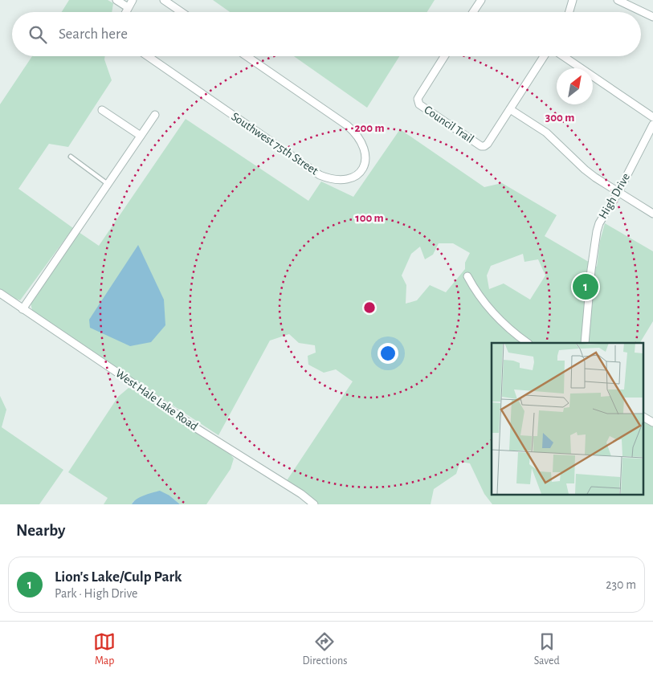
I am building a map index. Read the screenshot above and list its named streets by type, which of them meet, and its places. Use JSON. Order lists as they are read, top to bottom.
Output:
{
  "streets": {
    "street": [
      "Council Trail",
      "Southwest 75th Street",
      "High Drive",
      "West Hale Lake Road"
    ]
  },
  "north": "top right",
  "page": {
    "search": "Search here",
    "pins": "1",
    "heading": "Nearby",
    "list": [
      {
        "mark": "1",
        "name": "Lion's Lake/Culp Park",
        "note": "Park · High Drive",
        "value": "230 m"
      }
    ],
    "nav": ["Map", "Directions", "Saved"]
  },
  "rings": ["300 m", "200 m", "100 m"]
}
